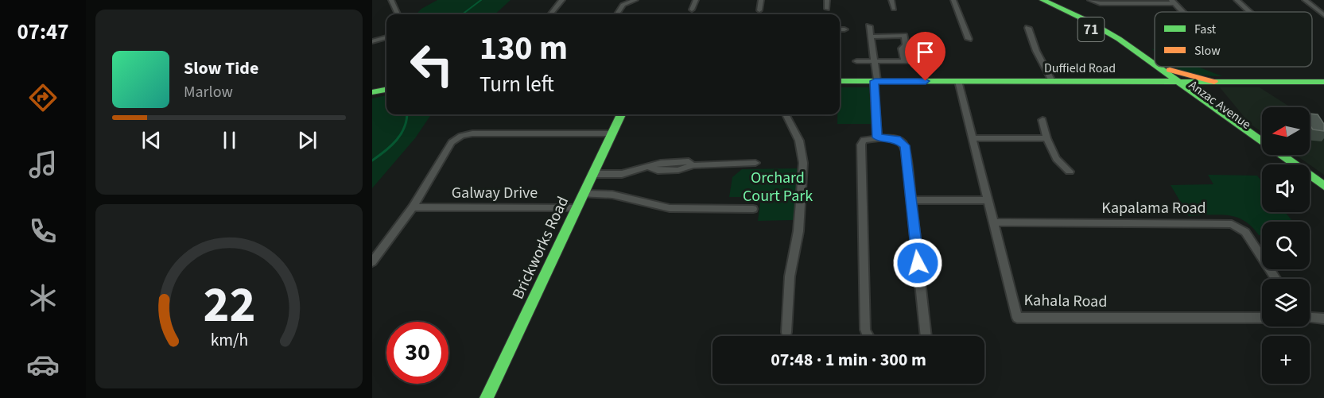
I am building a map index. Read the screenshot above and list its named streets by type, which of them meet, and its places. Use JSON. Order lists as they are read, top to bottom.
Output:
{
  "streets": {
    "main road": [
      "71",
      "Duffield Road",
      "Anzac Avenue",
      "Brickworks Road"
    ],
    "street": ["Galway Drive", "Kapalama Road", "Kahala Road"]
  },
  "crossings": [
    ["Duffield Road", "Anzac Avenue"],
    ["Duffield Road", "Kahala Road"],
    ["Galway Drive", "Brickworks Road"],
    ["Kapalama Road", "Kahala Road"]
  ],
  "parks": ["Orchard Court Park"],
  "legend": ["Fast", "Slow"],
  "north": "left",
  "page": {
    "tabs": "07:47",
    "turn": ["130 m", "Turn left"],
    "song": ["Slow Tide", "Marlow"],
    "map_buttons": "+",
    "limit": "30",
    "trip": "07:48 · 1 min · 300 m",
    "gauge": ["22", "km/h"]
  }
}
